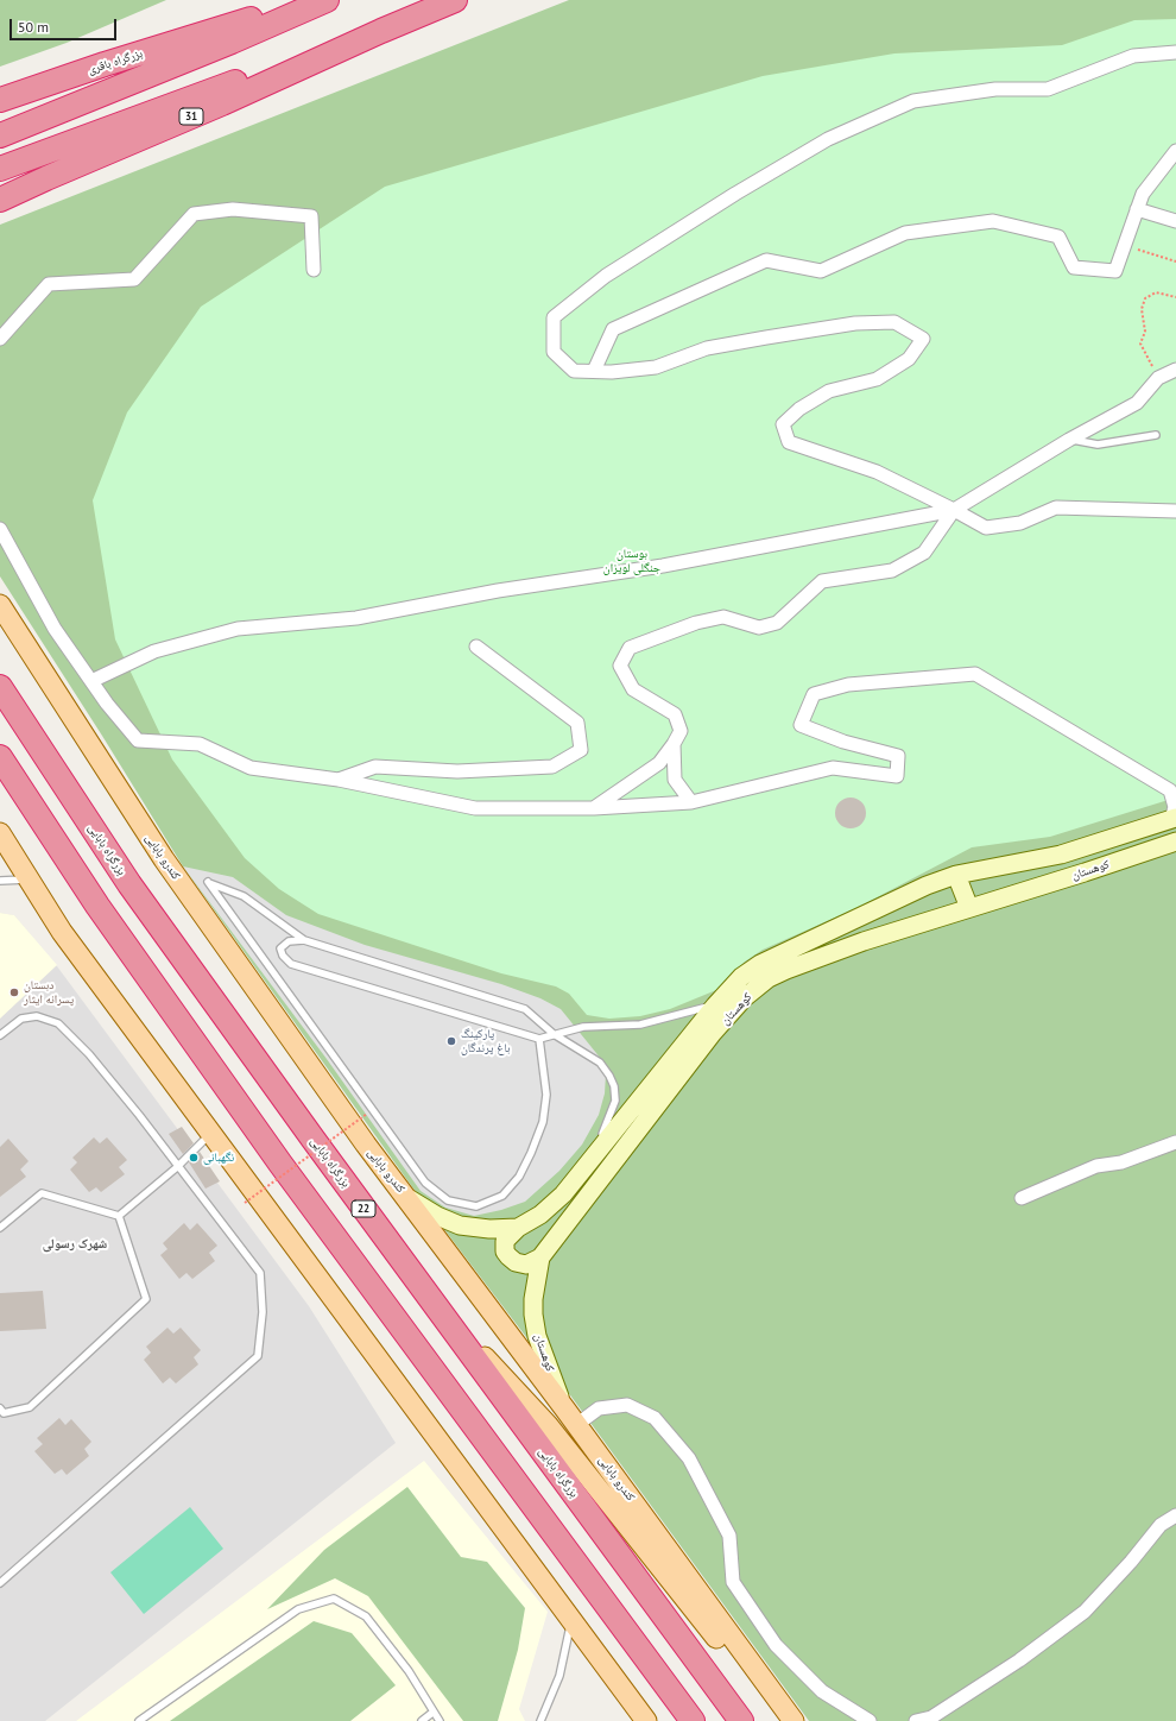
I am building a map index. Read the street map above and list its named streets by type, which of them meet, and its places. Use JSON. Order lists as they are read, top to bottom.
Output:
{
  "streets": {
    "highway": [
      "بزرگراه باقری",
      "31",
      "بزرگراه بابایی",
      "22"
    ],
    "main road": ["کندرو بابایی", "کوهستان"]
  },
  "crossings": [
    ["کندرو بابایی", "کوهستان"]
  ],
  "districts": ["شهرک رسولی"],
  "parks": ["بوستان جنگلی لویزان"],
  "places": ["دبستان پسرانه ایثار", "پارکینگ باغ پرندگان", "نگهبانی"],
  "scale_bar": "50 m"
}
